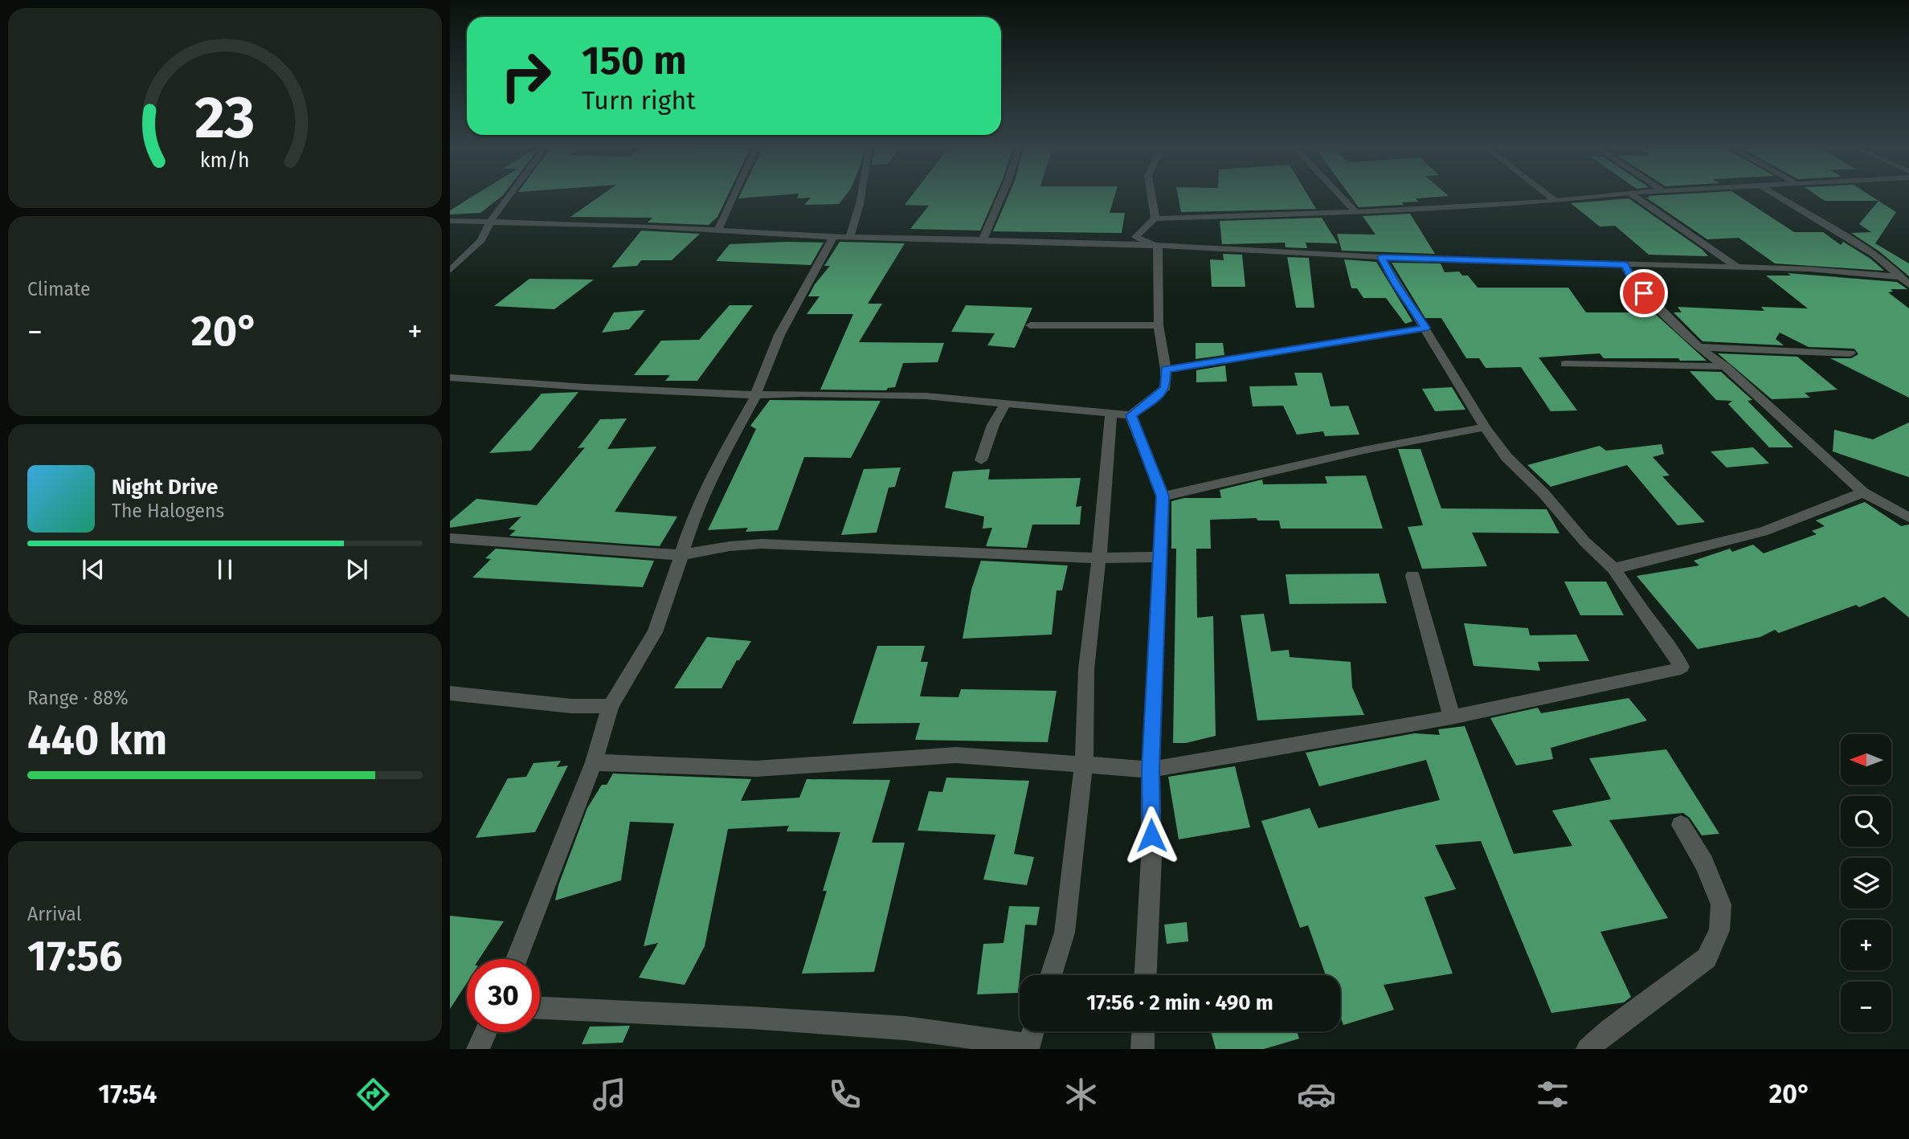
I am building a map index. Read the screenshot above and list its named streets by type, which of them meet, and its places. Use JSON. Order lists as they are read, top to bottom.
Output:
{
  "north": "left",
  "page": {
    "turn": ["150 m", "Turn right"],
    "tile": [
      "Climate",
      ["Range · 88%", "440 km"],
      ["Arrival", "17:56"]
    ],
    "heat": ["−", "20°", "+"],
    "song": ["Night Drive", "The Halogens"],
    "map_buttons": ["+", "−"],
    "limit": "30",
    "trip": "17:56 · 2 min · 490 m",
    "tabs": ["17:54", "20°"],
    "gauge": ["23", "km/h"]
  }
}
